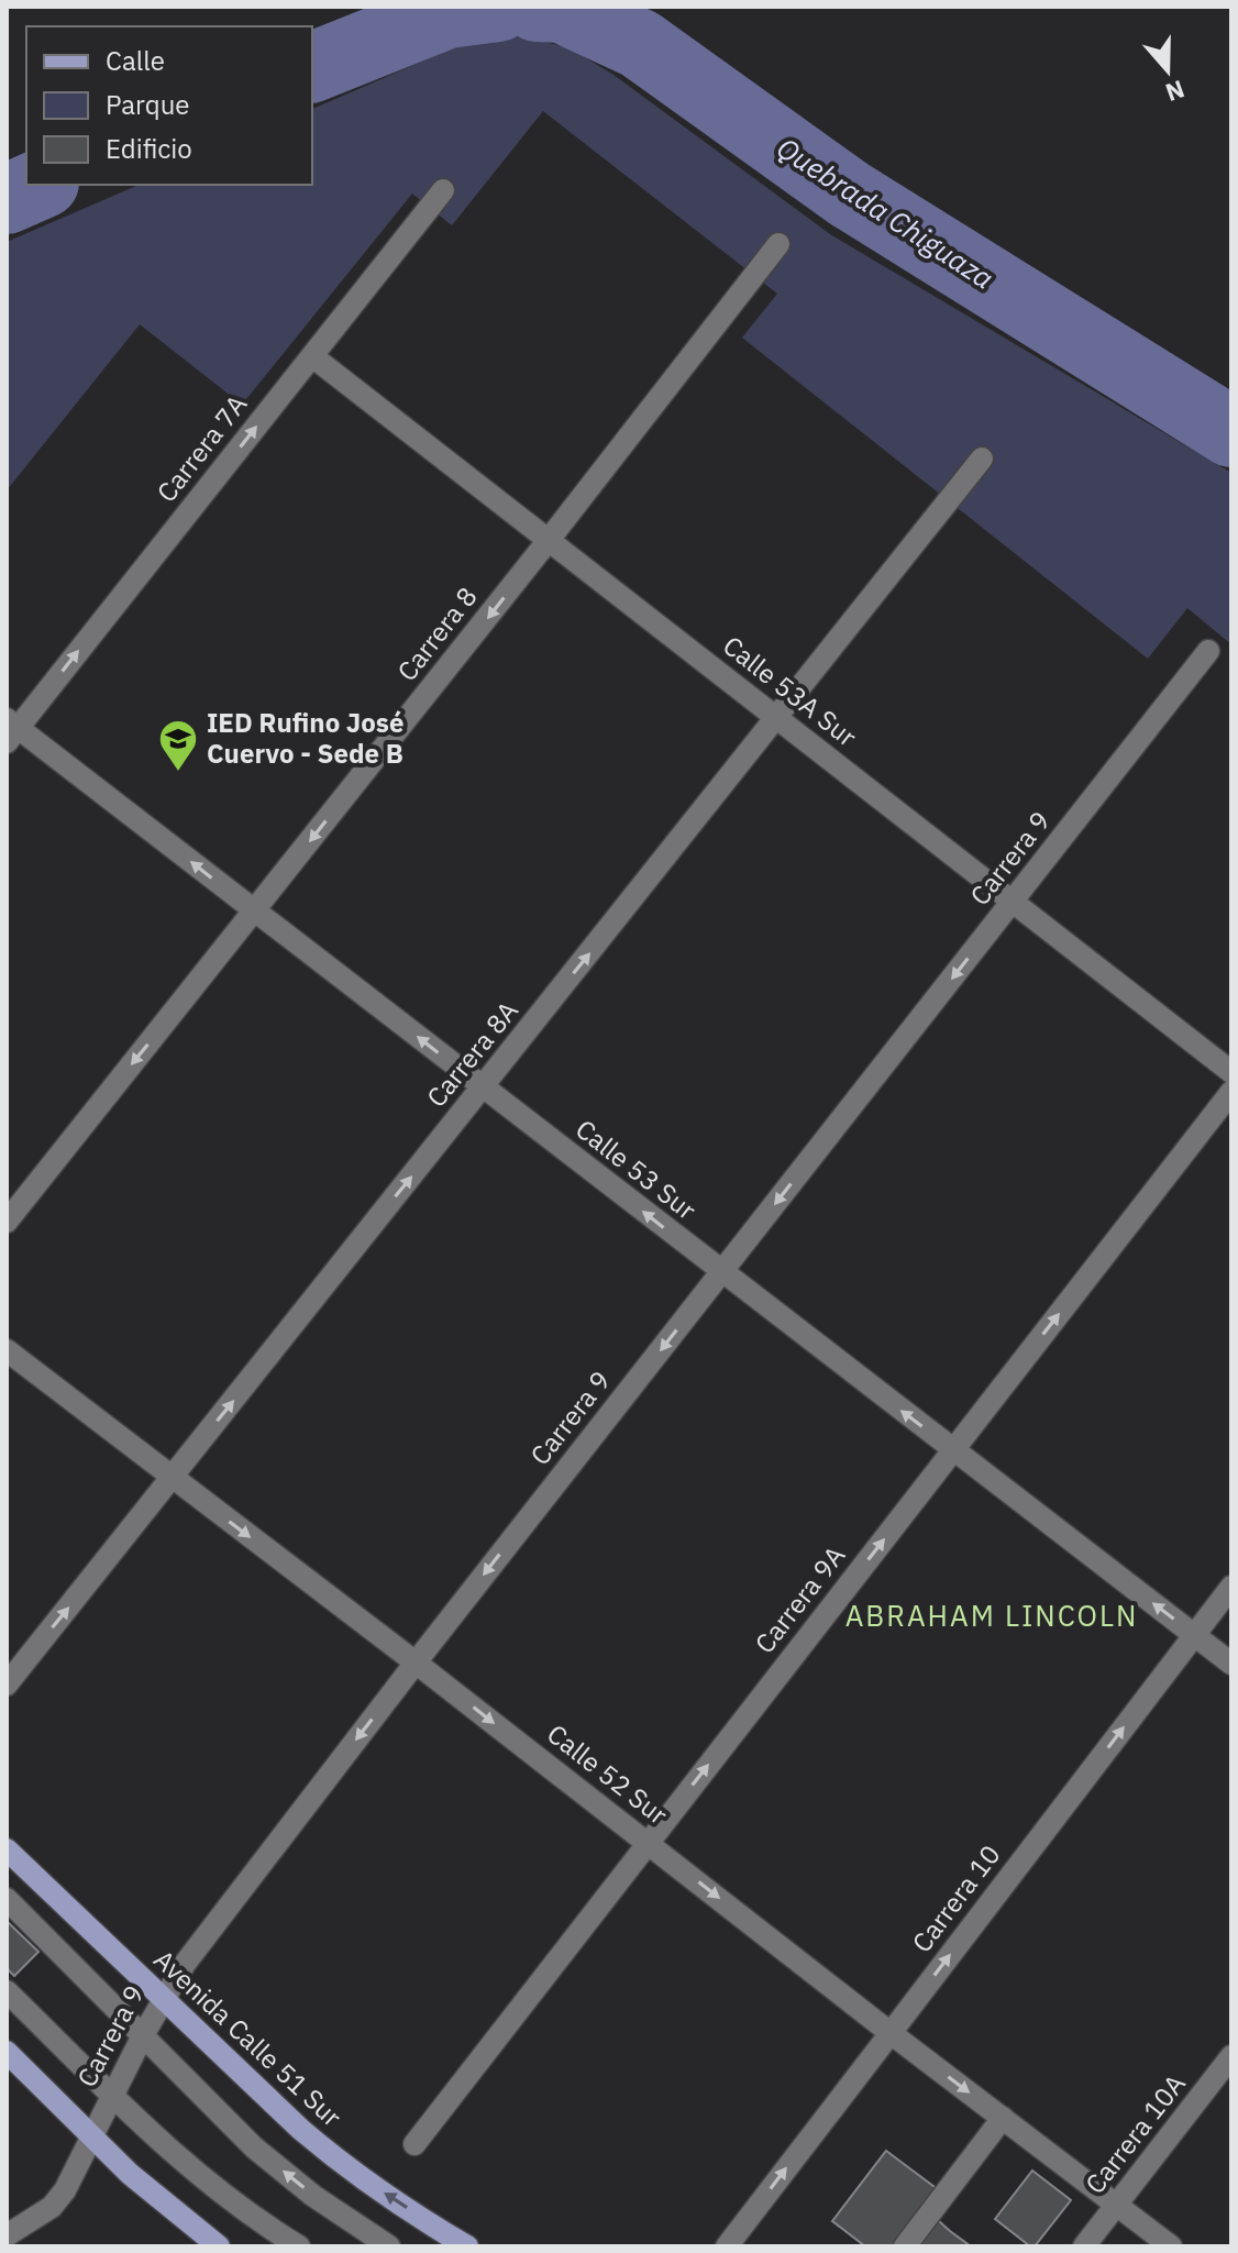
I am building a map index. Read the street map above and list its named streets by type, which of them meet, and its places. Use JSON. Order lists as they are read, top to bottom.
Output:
{
  "streets": {
    "main road": ["Avenida Calle 51 Sur"],
    "street": [
      "Carrera 7A",
      "Carrera 8",
      "Calle 53A Sur",
      "Carrera 9",
      "Carrera 8A",
      "Calle 53 Sur",
      "Carrera 9A",
      "Calle 52 Sur",
      "Carrera 10",
      "Carrera 10A"
    ]
  },
  "crossings": [
    ["Carrera 7A", "Calle 53A Sur"],
    ["Carrera 7A", "Calle 53 Sur"],
    ["Carrera 8", "Calle 53A Sur"],
    ["Carrera 8", "Calle 53 Sur"],
    ["Calle 53A Sur", "Carrera 9"],
    ["Calle 53A Sur", "Carrera 8A"],
    ["Carrera 9", "Calle 53 Sur"],
    ["Carrera 9", "Calle 52 Sur"],
    ["Carrera 9", "Avenida Calle 51 Sur"],
    ["Carrera 8A", "Calle 53 Sur"],
    ["Carrera 8A", "Calle 52 Sur"],
    ["Calle 53 Sur", "Carrera 9A"],
    ["Calle 53 Sur", "Carrera 10"],
    ["Carrera 9A", "Calle 52 Sur"],
    ["Calle 52 Sur", "Carrera 10"],
    ["Calle 52 Sur", "Carrera 10A"]
  ],
  "one_way": [
    "Carrera 7A",
    "Carrera 8",
    "Carrera 9",
    "Carrera 8A",
    "Calle 53 Sur",
    "Carrera 9A",
    "Calle 52 Sur",
    "Carrera 10"
  ],
  "districts": ["ABRAHAM LINCOLN"],
  "water": ["Quebrada Chiguaza"],
  "places": {
    "school or university": ["IED Rufino José Cuervo - Sede B"]
  },
  "legend": ["Calle", "Parque", "Edificio"],
  "north": "bottom"
}
